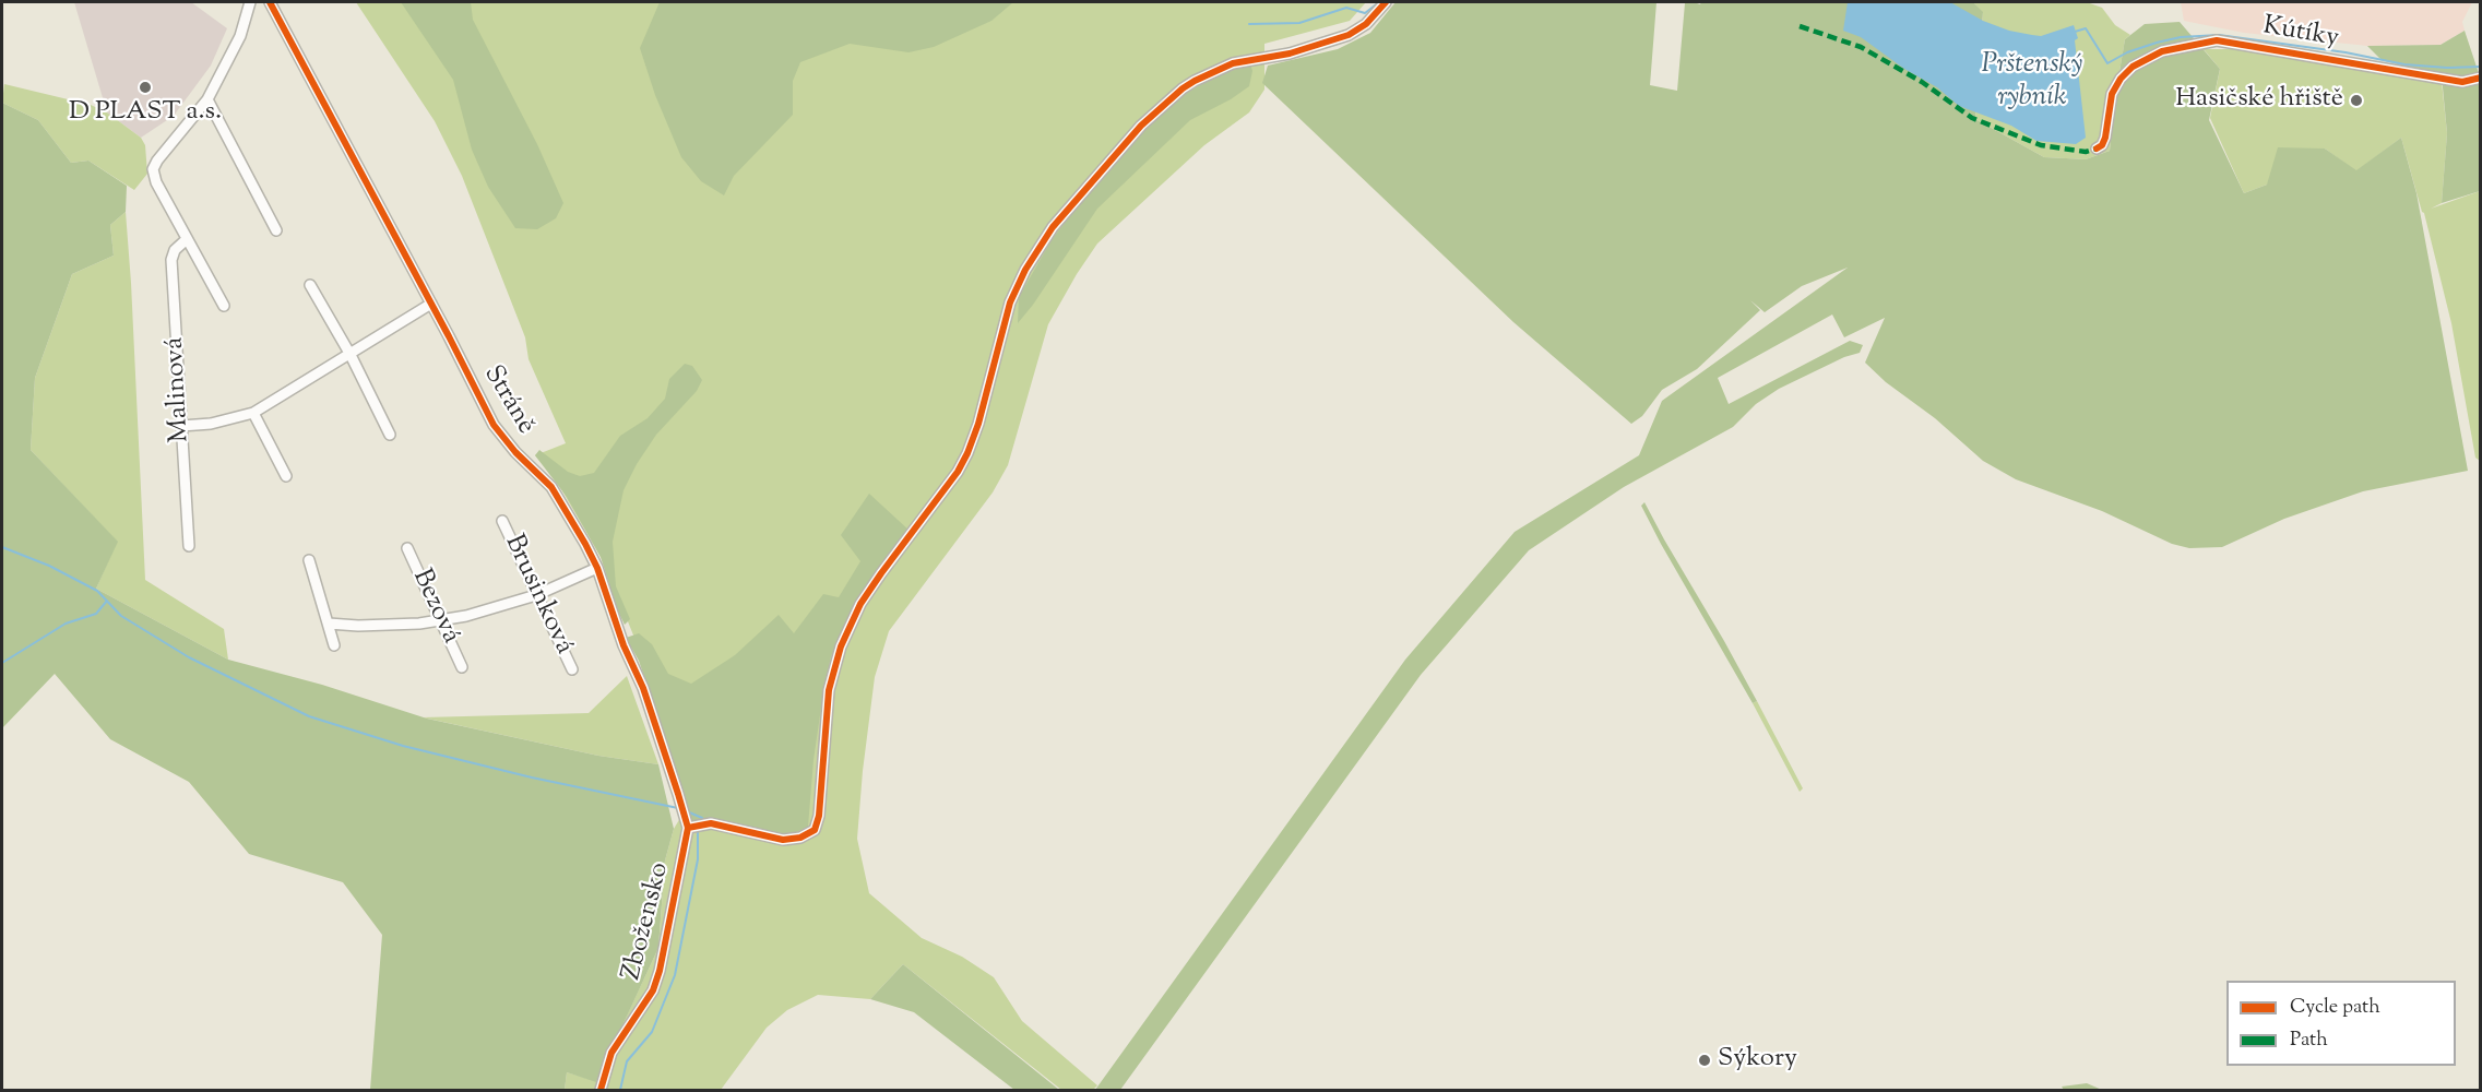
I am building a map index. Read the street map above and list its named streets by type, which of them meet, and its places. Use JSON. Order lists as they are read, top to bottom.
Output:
{
  "streets": {
    "street": [
      "Kútíky",
      "Malinová",
      "Stráně",
      "Brusinková",
      "Bezová",
      "Zbožensko"
    ]
  },
  "crossings": [
    ["Stráně", "Zbožensko"]
  ],
  "water": ["Prštenský rybník"],
  "places": ["D PLAST a.s.", "Hasičské hřiště", "Sýkory"],
  "legend": ["Cycle path", "Path"]
}
